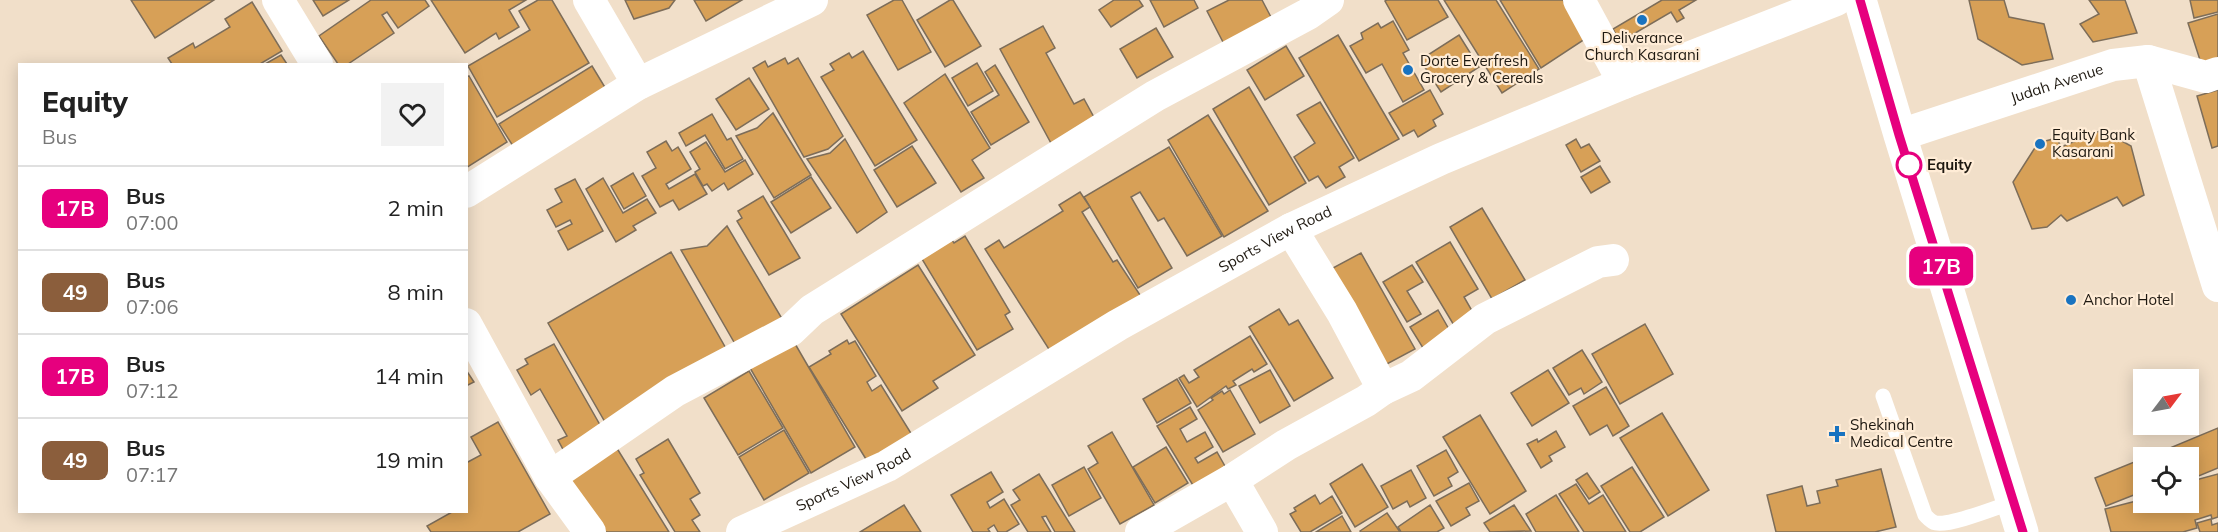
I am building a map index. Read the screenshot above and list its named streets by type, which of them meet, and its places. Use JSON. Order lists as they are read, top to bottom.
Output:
{
  "streets": {
    "street": ["Judah Avenue", "Sports View Road"]
  },
  "places": {
    "other": [
      "Deliverance Church Kasarani",
      "Dorte Everfresh Grocery & Cereals",
      "Equity Bank Kasarani",
      "Equity",
      "Anchor Hotel"
    ],
    "health": ["Shekinah Medical Centre"]
  },
  "lines": ["bus line 17B"],
  "north": "top right",
  "page": {
    "on_map": "17B",
    "heading": ["Equity", "Bus"],
    "list": [
      {
        "mark": "17B",
        "name": "Bus",
        "note": "07:00",
        "value": "2 min"
      },
      {
        "mark": "49",
        "name": "Bus",
        "note": "07:06",
        "value": "8 min"
      },
      {
        "mark": "17B",
        "name": "Bus",
        "note": "07:12",
        "value": "14 min"
      },
      {
        "mark": "49",
        "name": "Bus",
        "note": "07:17",
        "value": "19 min"
      }
    ]
  }
}
